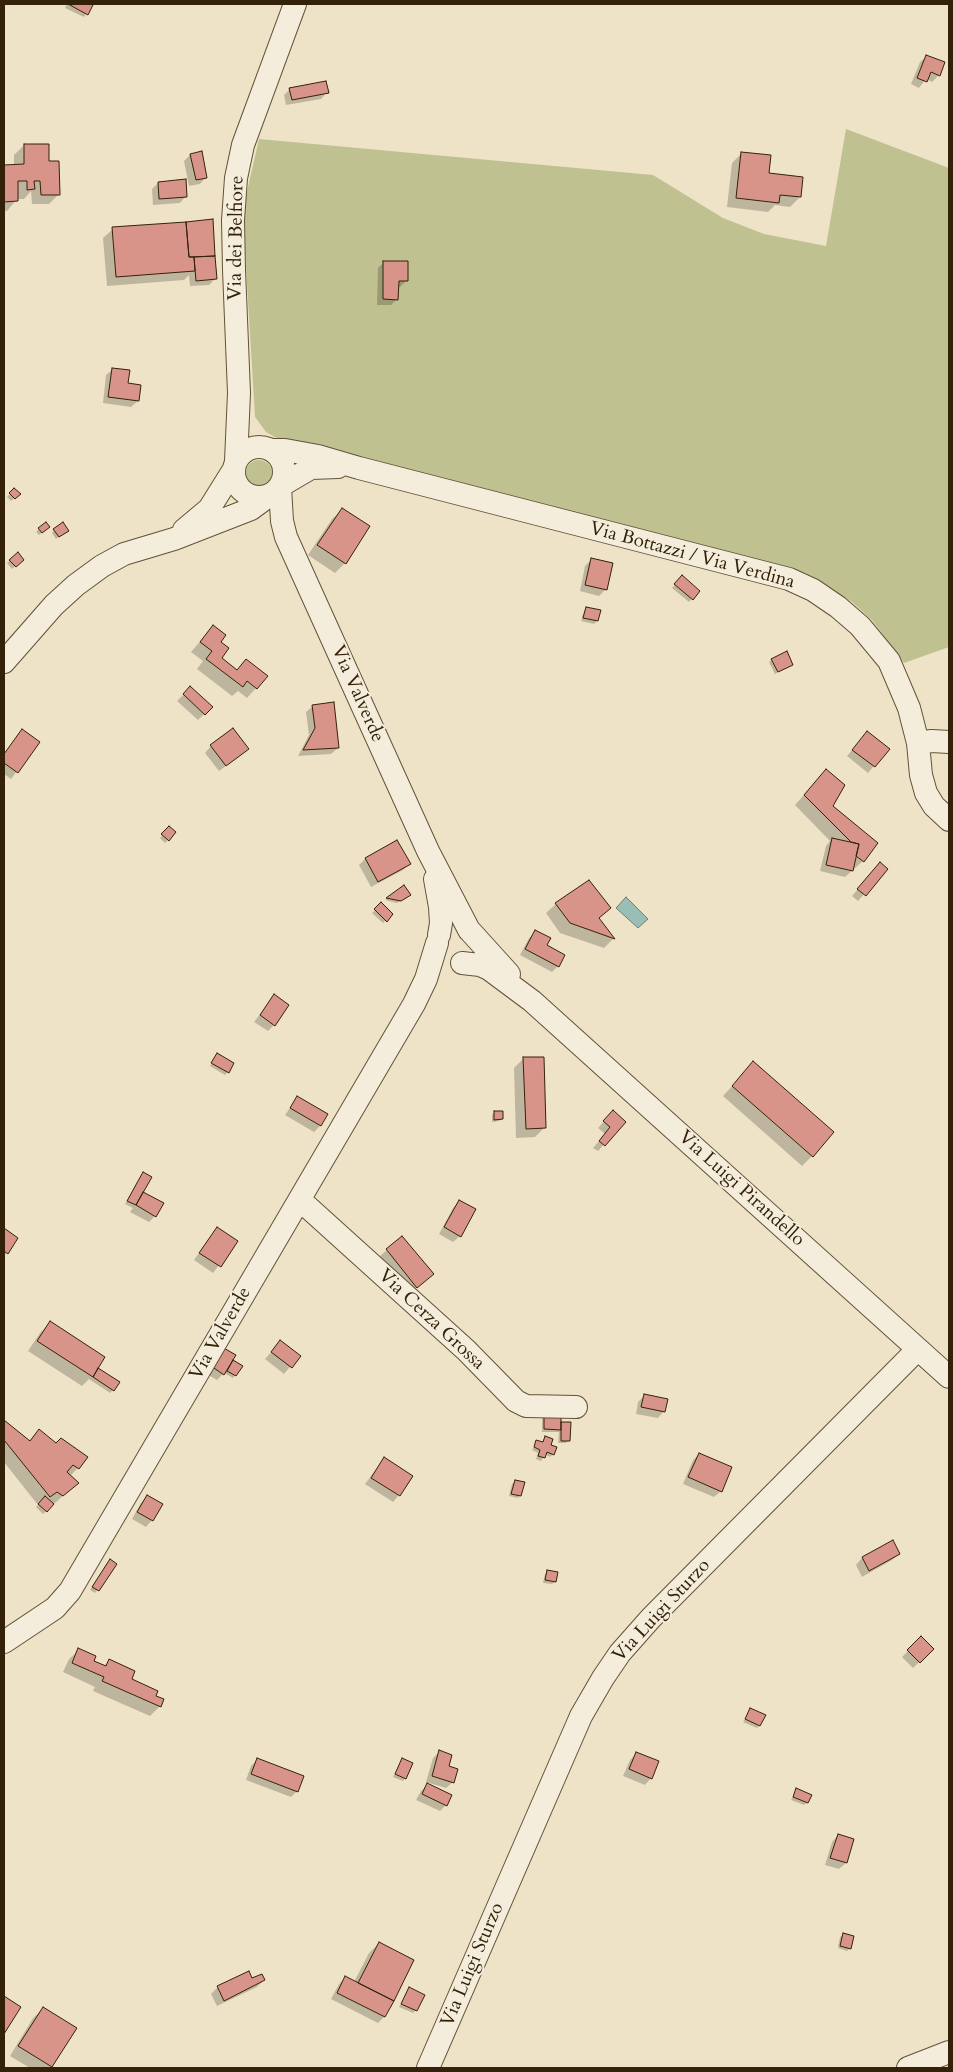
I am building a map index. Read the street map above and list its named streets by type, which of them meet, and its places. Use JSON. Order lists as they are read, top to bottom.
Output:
{
  "streets": {
    "street": [
      "Via dei Belfiore",
      "Via Bottazzi / Via Verdina",
      "Via Valverde",
      "Via Luigi Pirandello",
      "Via Cerza Grossa",
      "Via Luigi Sturzo"
    ]
  },
  "crossings": [
    ["Via Valverde", "Via Cerza Grossa"],
    ["Via Luigi Pirandello", "Via Luigi Sturzo"]
  ]
}
